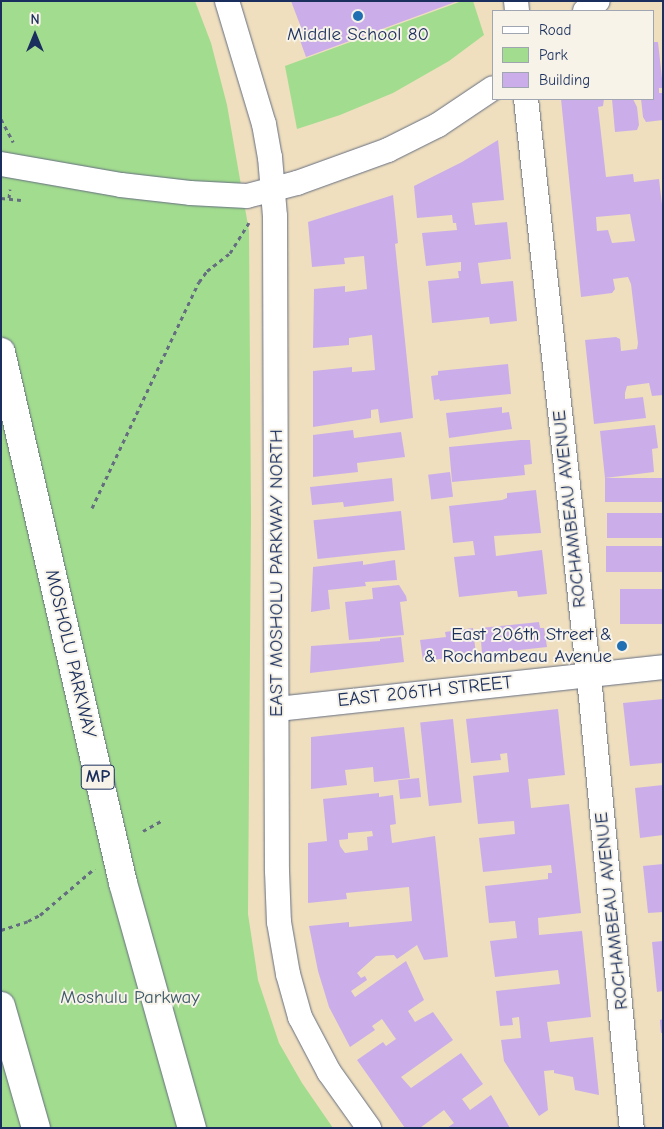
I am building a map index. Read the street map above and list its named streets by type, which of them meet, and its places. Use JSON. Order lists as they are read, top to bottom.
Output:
{
  "streets": {
    "main road": ["MOSHOLU PARKWAY", "MP"],
    "street": ["ROCHAMBEAU AVENUE", "EAST MOSHOLU PARKWAY NORTH", "EAST 206TH STREET"]
  },
  "crossings": [
    ["ROCHAMBEAU AVENUE", "EAST 206TH STREET"],
    ["EAST MOSHOLU PARKWAY NORTH", "EAST 206TH STREET"]
  ],
  "parks": ["Moshulu Parkway"],
  "places": ["Middle School 80", "East 206th Street & & Rochambeau Avenue"],
  "legend": ["Road", "Park", "Building"],
  "north": "top"
}
